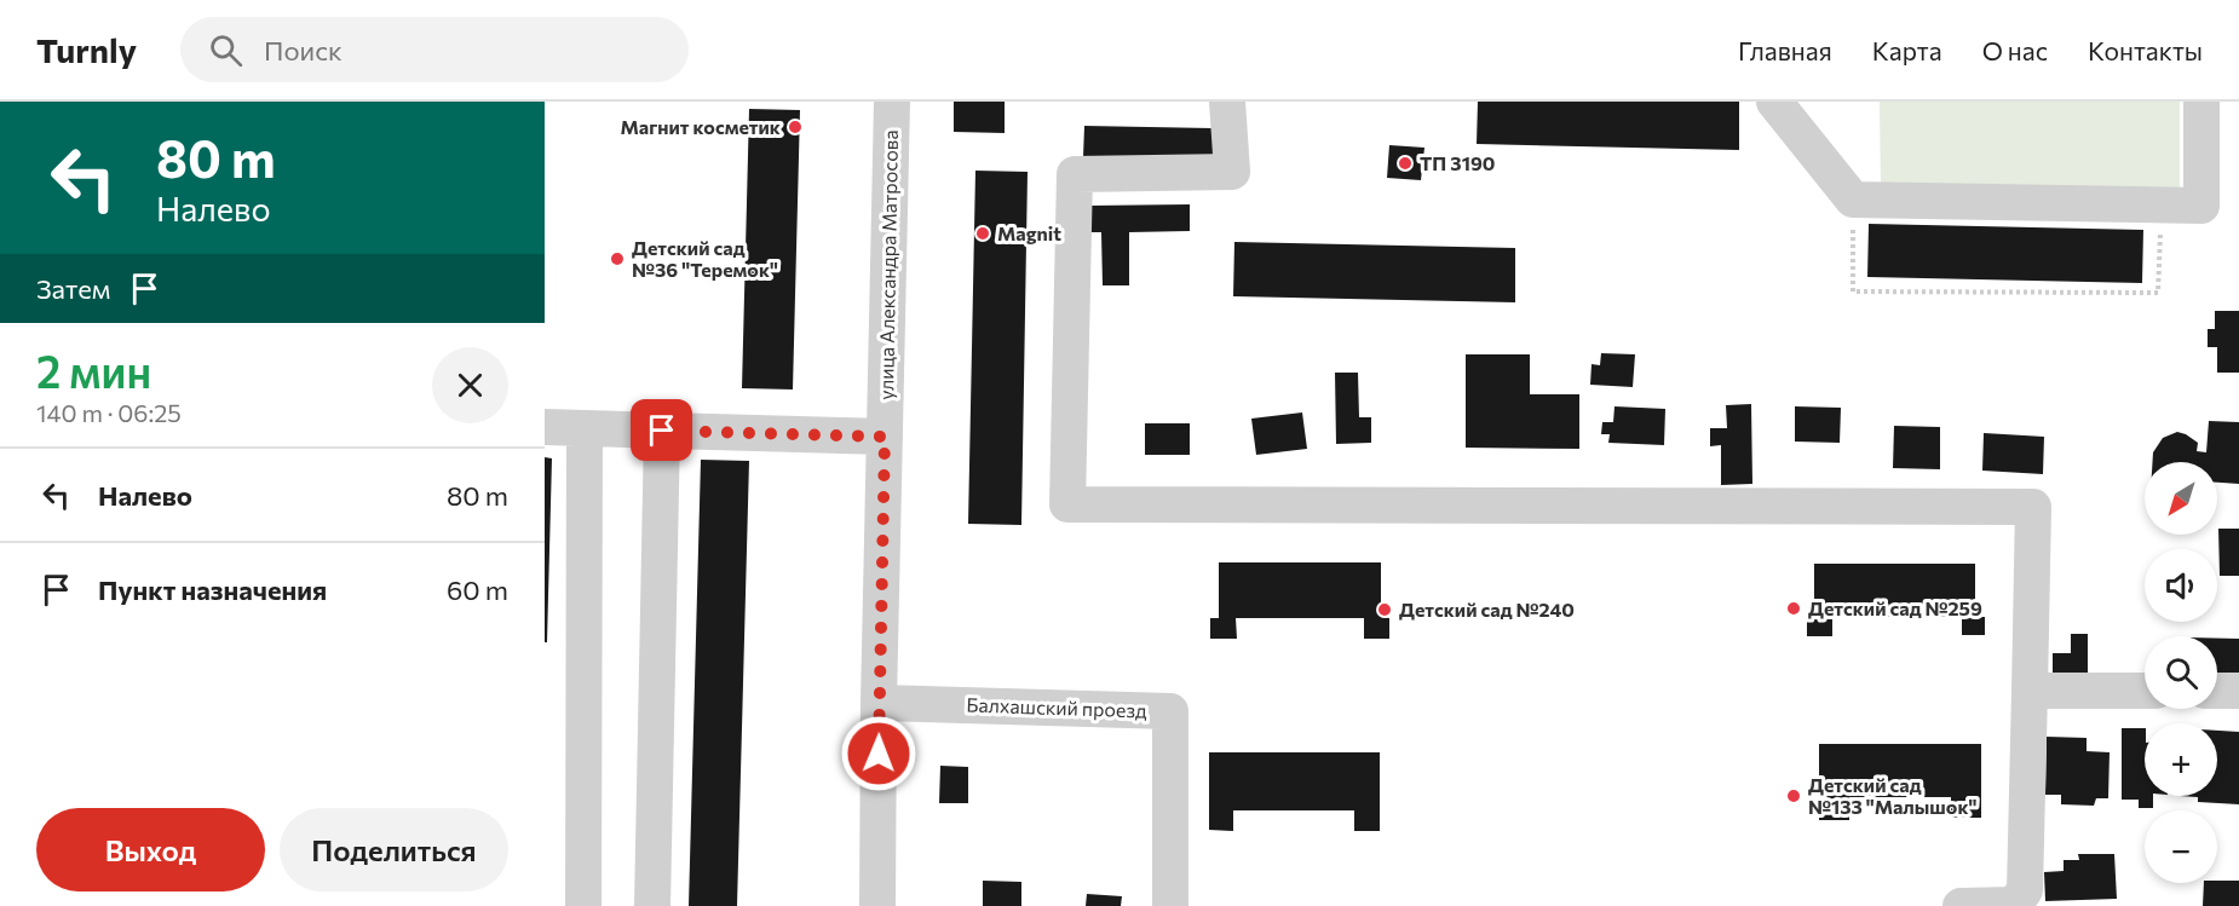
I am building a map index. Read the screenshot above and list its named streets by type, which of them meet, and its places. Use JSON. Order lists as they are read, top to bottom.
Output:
{
  "streets": {
    "street": ["улица Александра Матросова", "Балхашский проезд"]
  },
  "crossings": [
    ["улица Александра Матросова", "Балхашский проезд"]
  ],
  "places": [
    "Магнит косметик",
    "ТП 3190",
    "Magnit",
    "Детский сад №36 \"Теремок\"",
    "Детский сад №259",
    "Детский сад №240",
    "Детский сад №133 \"Малышок\""
  ],
  "north": "bottom left",
  "page": {
    "header": "Turnly",
    "search": "Поиск",
    "nav": [
      "Главная",
      "Карта",
      "О нас",
      "Контакты"
    ],
    "turn": ["80 m", "Налево"],
    "then": "Затем",
    "heading": ["2 мин", "140 m · 06:25"],
    "list": [
      {
        "name": "Налево",
        "value": "80 m"
      },
      {
        "name": "Пункт назначения",
        "value": "60 m"
      }
    ],
    "map_buttons": ["+", "−"],
    "buttons": ["Выход", "Поделиться"]
  }
}
